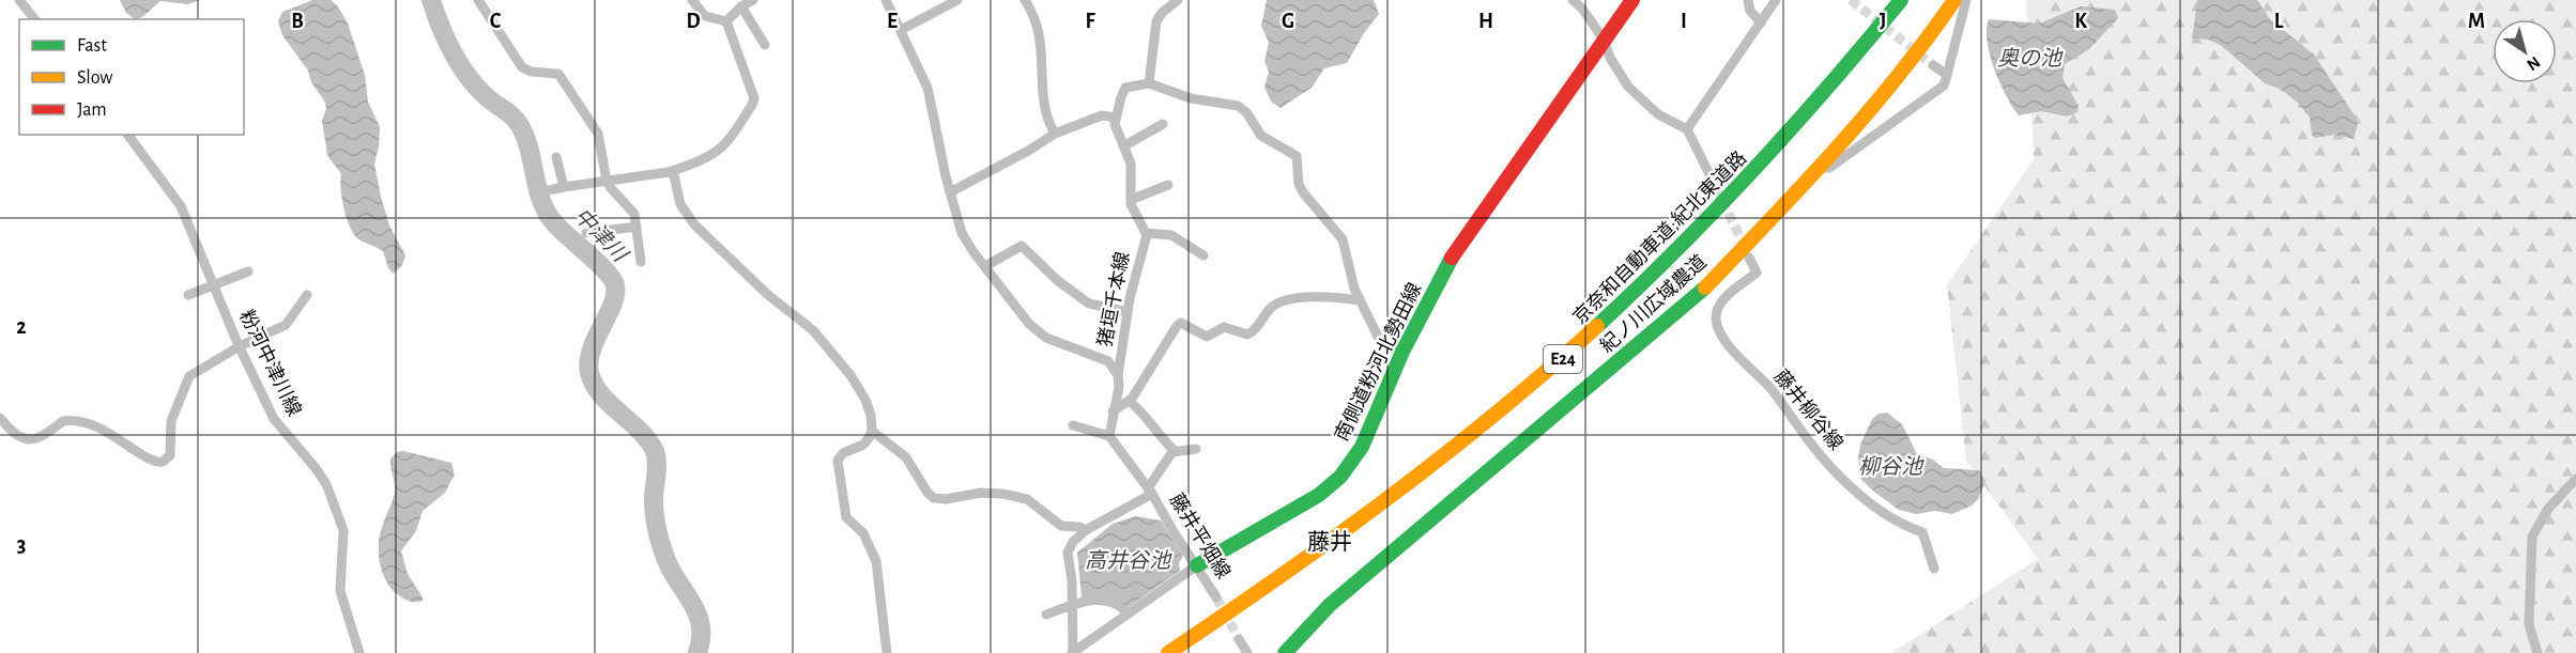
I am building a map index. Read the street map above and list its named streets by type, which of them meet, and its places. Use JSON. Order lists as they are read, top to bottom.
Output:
{
  "streets": {
    "main road": [
      "京奈和自動車道;紀北東道路",
      "紀ノ川広域農道",
      "E24",
      "南側道粉河北勢田線"
    ],
    "street": [
      "猪垣千本線",
      "粉河中津川線",
      "藤井柳谷線",
      "藤井平畑線"
    ]
  },
  "crossings": [
    ["猪垣千本線", "藤井平畑線"],
    ["南側道粉河北勢田線", "藤井平畑線"]
  ],
  "districts": ["藤井"],
  "water": [
    "奥の池",
    "中津川",
    "柳谷池",
    "高井谷池"
  ],
  "legend": ["Fast", "Slow", "Jam"],
  "north": "bottom right",
  "grid": {
    "columns": [
      "B",
      "C",
      "D",
      "E",
      "F",
      "G",
      "H",
      "I",
      "J",
      "K",
      "L",
      "M"
    ],
    "rows": ["2", "3"]
  }
}
